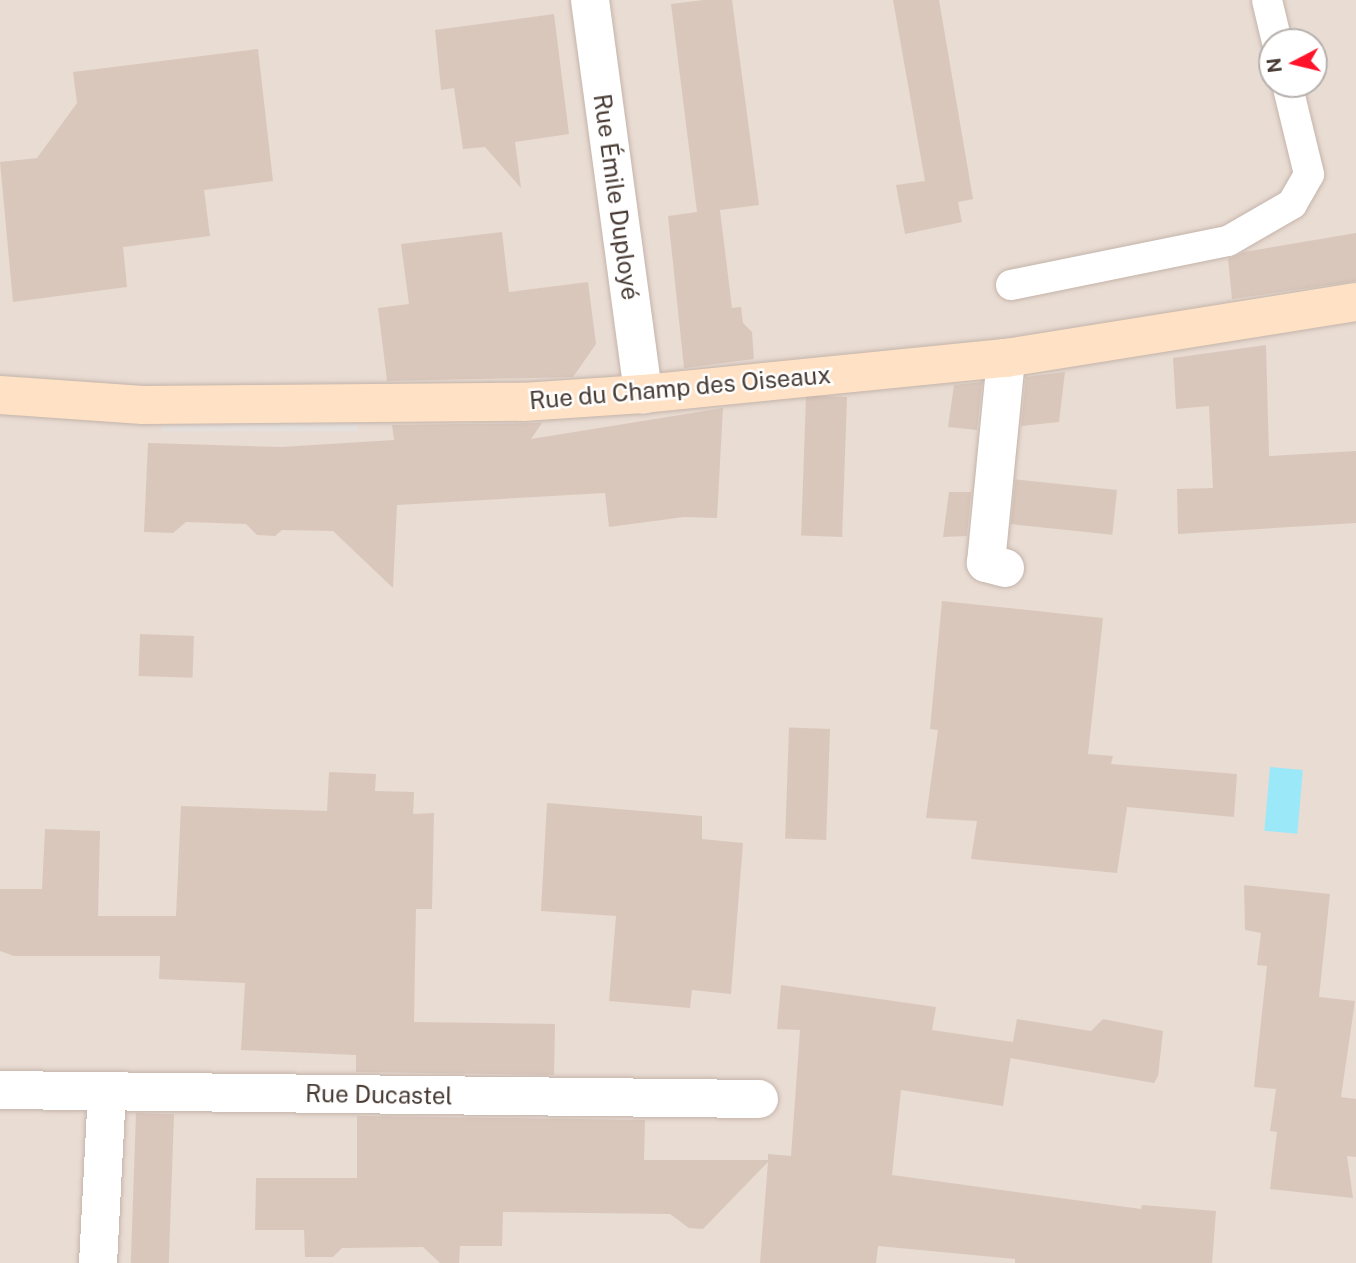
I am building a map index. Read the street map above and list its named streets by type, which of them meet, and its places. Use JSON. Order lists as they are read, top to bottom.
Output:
{
  "streets": {
    "street": ["Rue Émile Duployé", "Rue du Champ des Oiseaux", "Rue Ducastel"]
  },
  "crossings": [
    ["Rue Émile Duployé", "Rue du Champ des Oiseaux"]
  ],
  "north": "left"
}
